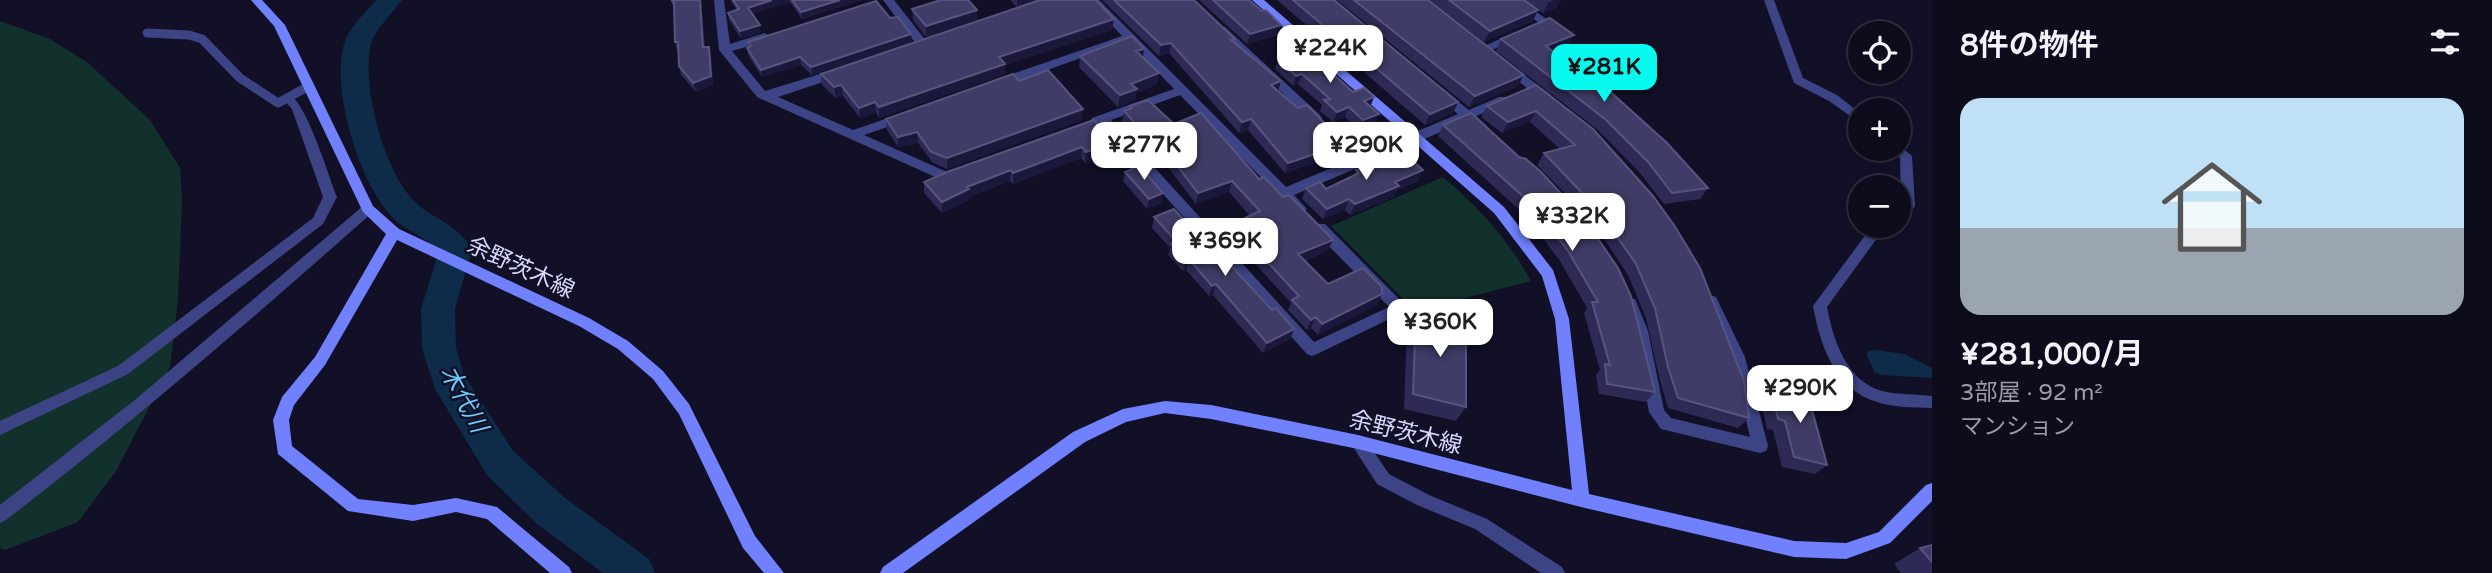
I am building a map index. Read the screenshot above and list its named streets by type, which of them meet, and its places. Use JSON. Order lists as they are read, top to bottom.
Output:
{
  "streets": {
    "main road": ["余野茨木線"]
  },
  "water": ["木代川"],
  "page": {
    "heading": "8件の物件",
    "map_buttons": ["+", "−"],
    "price": [
      "¥224K",
      "¥281K",
      "¥277K",
      "¥290K",
      "¥332K",
      "¥369K",
      "¥360K",
      "¥290K"
    ],
    "list": [
      {
        "name": "¥281,000/月",
        "note": "3部屋 · 92 m² · マンション"
      }
    ]
  }
}
